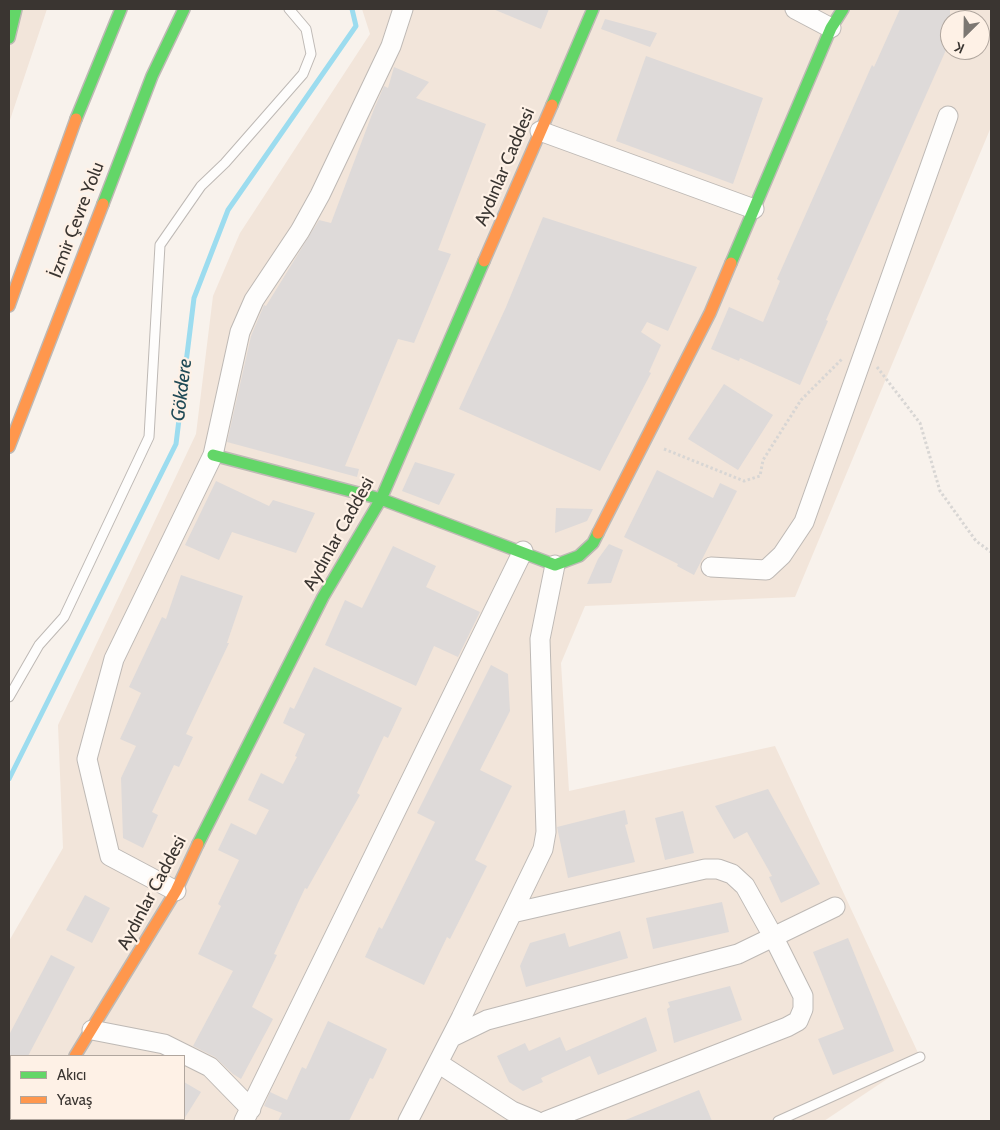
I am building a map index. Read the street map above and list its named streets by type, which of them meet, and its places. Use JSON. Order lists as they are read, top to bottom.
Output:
{
  "streets": {
    "main road": ["Aydınlar Caddesi", "İzmir Çevre Yolu"]
  },
  "water": ["Gökdere"],
  "legend": ["Akıcı", "Yavaş"],
  "north": "bottom left"
}
